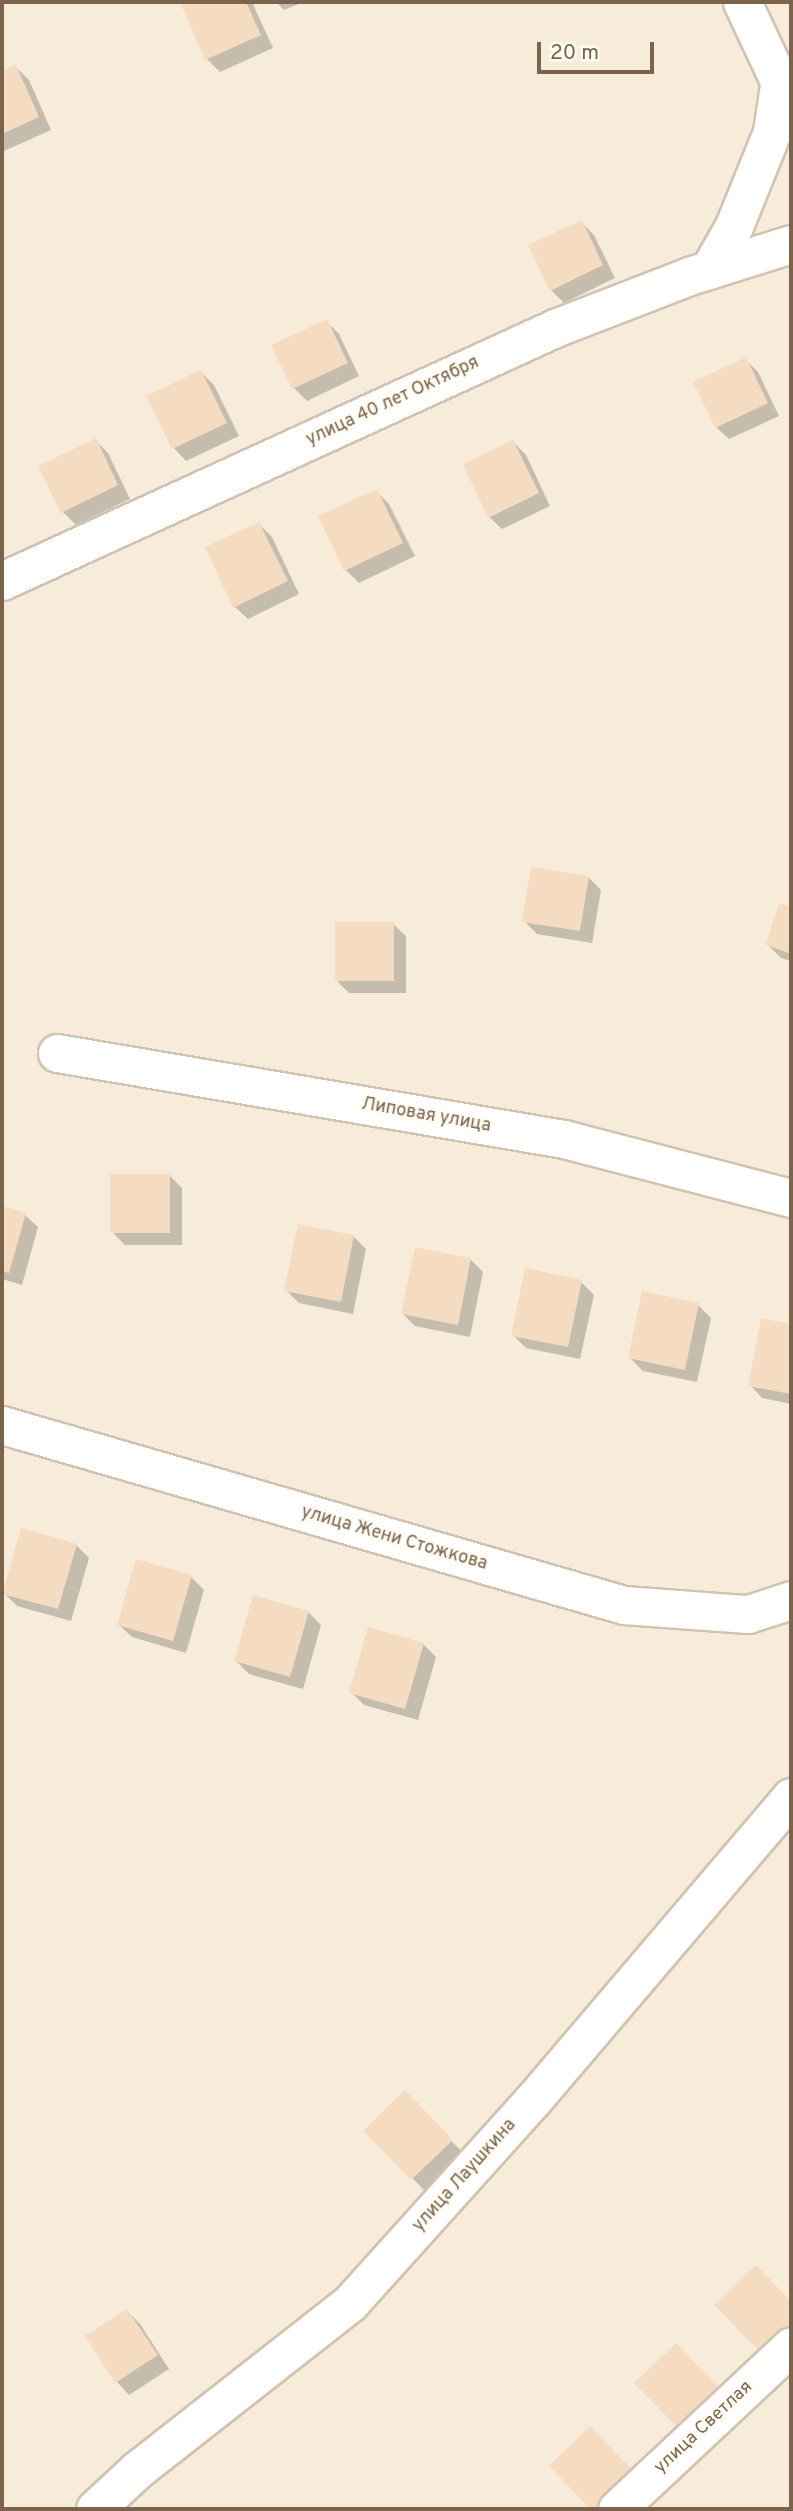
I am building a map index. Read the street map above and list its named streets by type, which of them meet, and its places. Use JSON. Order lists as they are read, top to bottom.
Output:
{
  "streets": {
    "street": [
      "улица 40 лет Октября",
      "Липовая улица",
      "улица Жени Стожкова",
      "улица Лаушкина",
      "улица Светлая"
    ]
  },
  "scale_bar": "20 m"
}
